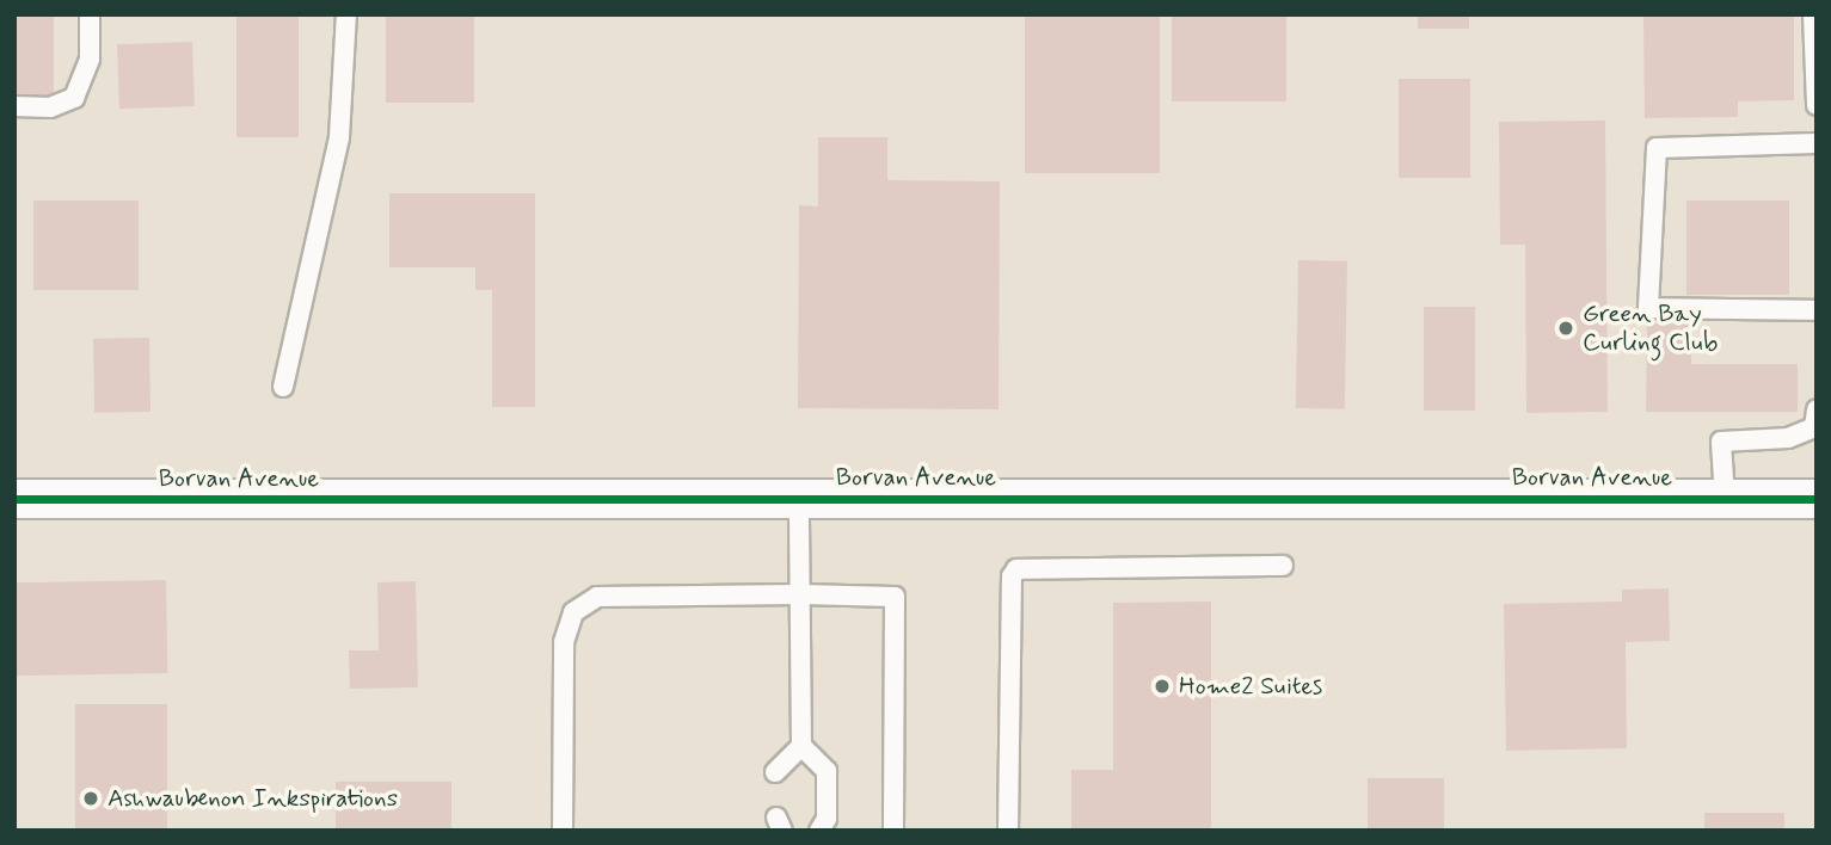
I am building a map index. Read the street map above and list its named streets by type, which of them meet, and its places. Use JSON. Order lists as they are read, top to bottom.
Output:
{
  "streets": {
    "street": ["Borvan Avenue"]
  },
  "places": ["Green Bay Curling Club", "Home2 Suites", "Ashwaubenon Inkspirations"]
}
